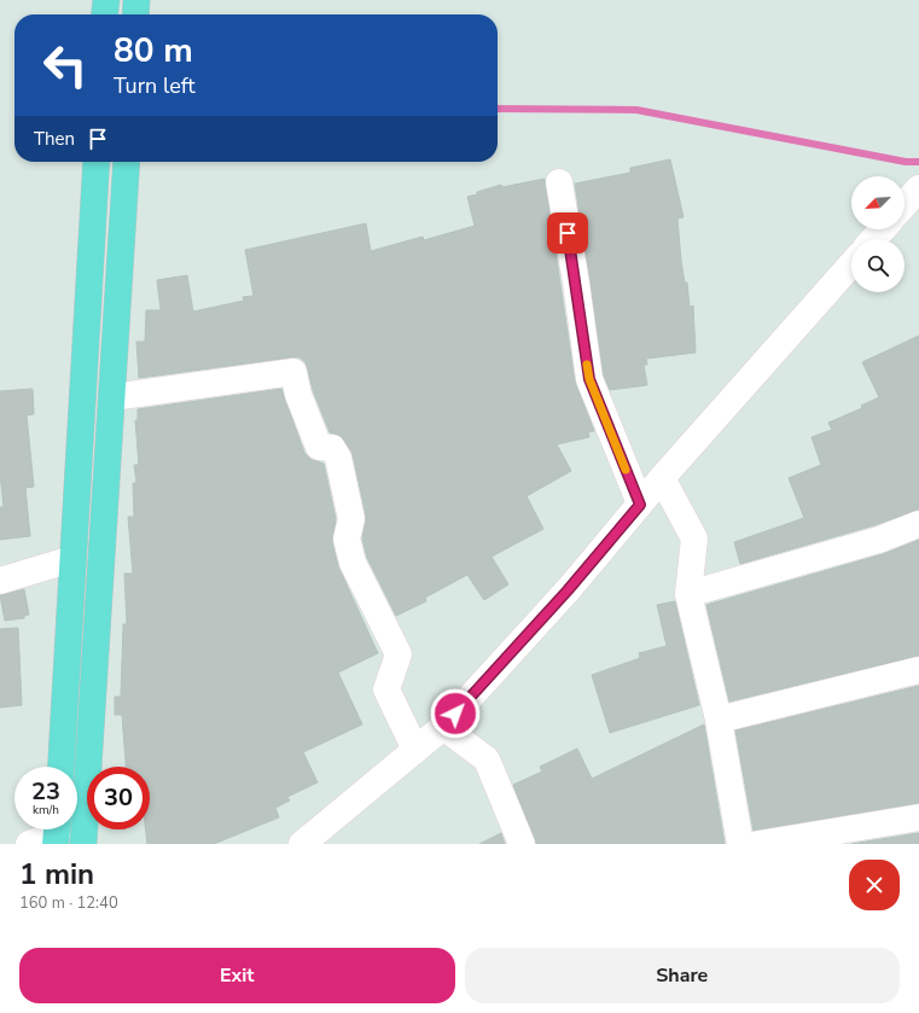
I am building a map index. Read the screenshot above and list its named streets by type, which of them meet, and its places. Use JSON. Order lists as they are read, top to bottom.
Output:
{
  "north": "bottom left",
  "page": {
    "turn": ["80 m", "Turn left"],
    "then": "Then",
    "speed": "23 km/h",
    "limit": "30",
    "heading": ["1 min", "160 m · 12:40"],
    "buttons": ["Exit", "Share"]
  }
}
